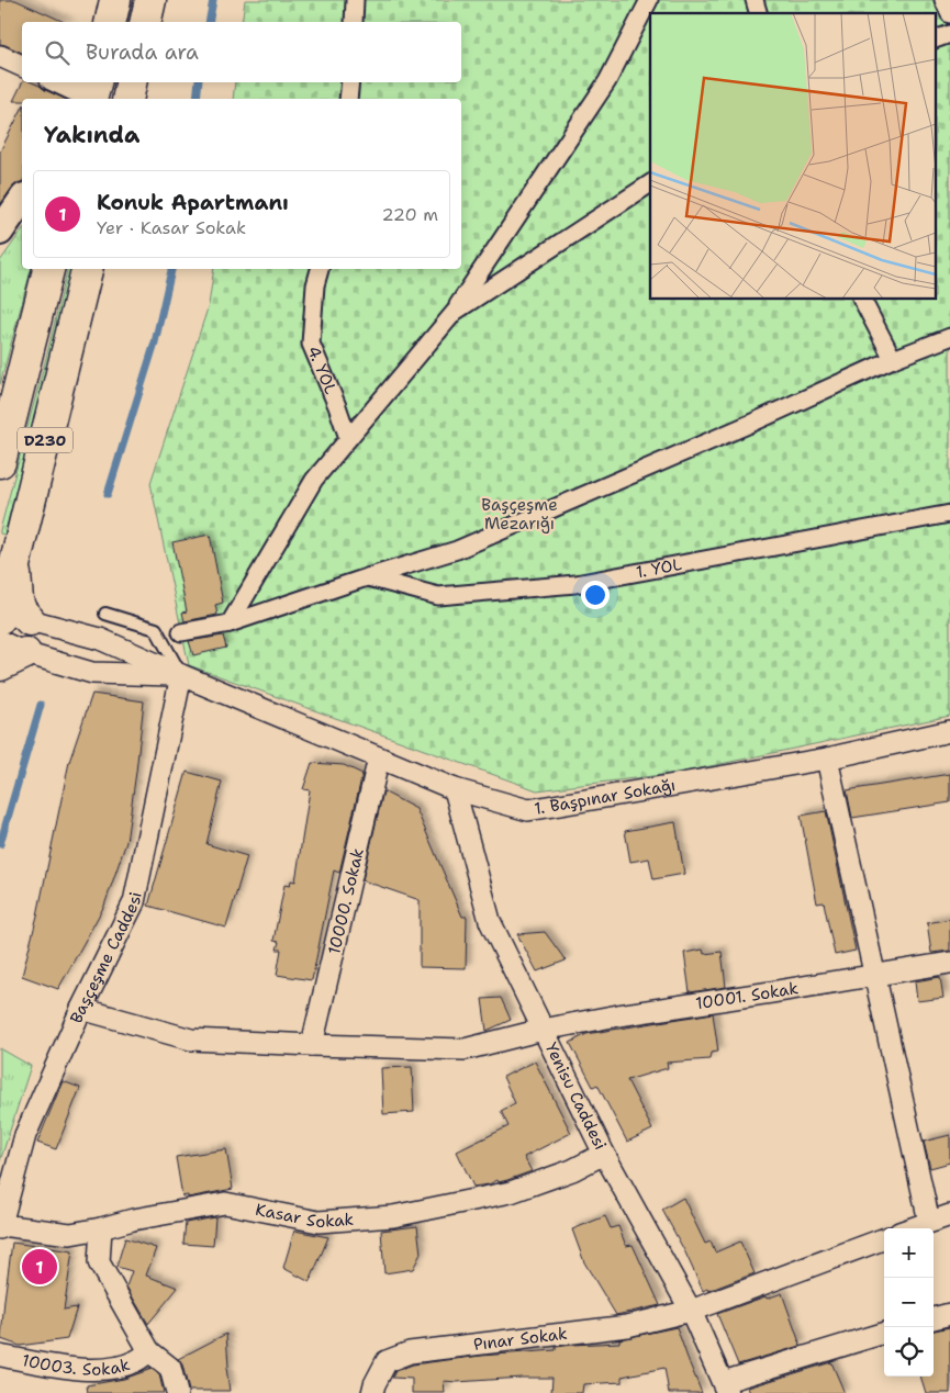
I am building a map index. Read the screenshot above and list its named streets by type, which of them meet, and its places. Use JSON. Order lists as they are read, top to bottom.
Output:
{
  "streets": {
    "highway": ["D230"],
    "street": [
      "4. YOL",
      "1. YOL",
      "1. Başpınar Sokağı",
      "10000. Sokak",
      "Başçeşme Caddesi",
      "10001. Sokak",
      "Yenisu Caddesi",
      "Kasar Sokak",
      "Pınar Sokak",
      "10003. Sokak"
    ]
  },
  "crossings": [
    ["D230", "1. Başpınar Sokağı"],
    ["1. Başpınar Sokağı", "10000. Sokak"],
    ["1. Başpınar Sokağı", "Başçeşme Caddesi"],
    ["1. Başpınar Sokağı", "Yenisu Caddesi"],
    ["Başçeşme Caddesi", "Kasar Sokak"],
    ["10001. Sokak", "Yenisu Caddesi"],
    ["Yenisu Caddesi", "Kasar Sokak"],
    ["Yenisu Caddesi", "Pınar Sokak"],
    ["Kasar Sokak", "10003. Sokak"]
  ],
  "parks": ["Başçeşme Mezarığı"],
  "page": {
    "search": "Burada ara",
    "heading": "Yakında",
    "list": [
      {
        "mark": "1",
        "name": "Konuk Apartmanı",
        "note": "Yer · Kasar Sokak",
        "value": "220 m"
      }
    ],
    "map_buttons": ["+", "−"],
    "pins": "1"
  }
}
